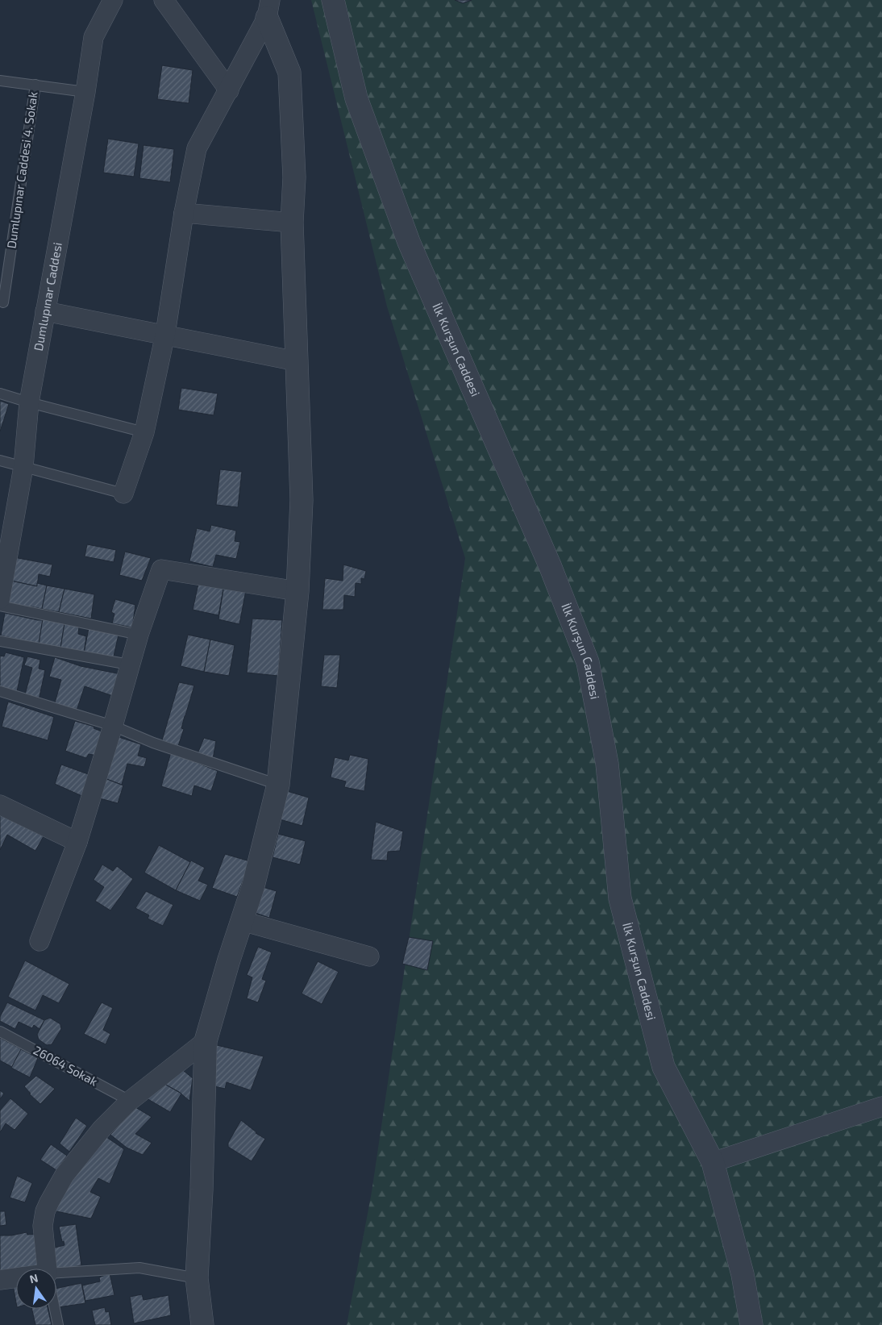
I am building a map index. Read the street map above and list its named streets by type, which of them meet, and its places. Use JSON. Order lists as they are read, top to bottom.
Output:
{
  "streets": {
    "street": ["Dumlupınar Caddesi", "İlk Kurşun Caddesi"],
    "lane": ["Dumlupınar Caddesi 4. Sokak", "26064 Sokak"]
  },
  "north": "top"
}
